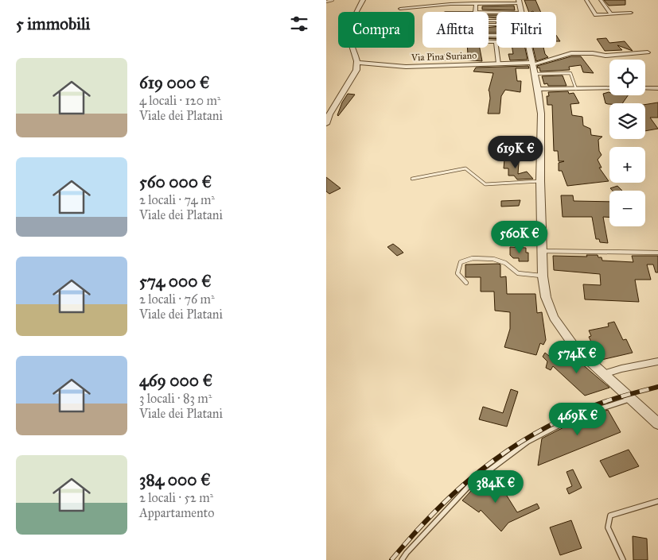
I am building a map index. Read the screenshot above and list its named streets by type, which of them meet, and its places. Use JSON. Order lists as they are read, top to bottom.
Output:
{
  "streets": {
    "street": ["Via Pina Suriano"]
  },
  "page": {
    "heading": "5 immobili",
    "chip": ["Compra", "Affitta", "Filtri"],
    "list": [
      {
        "name": "619 000 €",
        "note": "4 locali · 120 m² · Viale dei Platani"
      },
      {
        "name": "560 000 €",
        "note": "2 locali · 74 m² · Viale dei Platani"
      },
      {
        "name": "574 000 €",
        "note": "2 locali · 76 m² · Viale dei Platani"
      },
      {
        "name": "469 000 €",
        "note": "3 locali · 83 m² · Viale dei Platani"
      },
      {
        "name": "384 000 €",
        "note": "2 locali · 52 m² · Appartamento"
      }
    ],
    "map_buttons": ["+", "−"],
    "price": [
      "619K €",
      "560K €",
      "574K €",
      "469K €",
      "384K €"
    ]
  }
}
